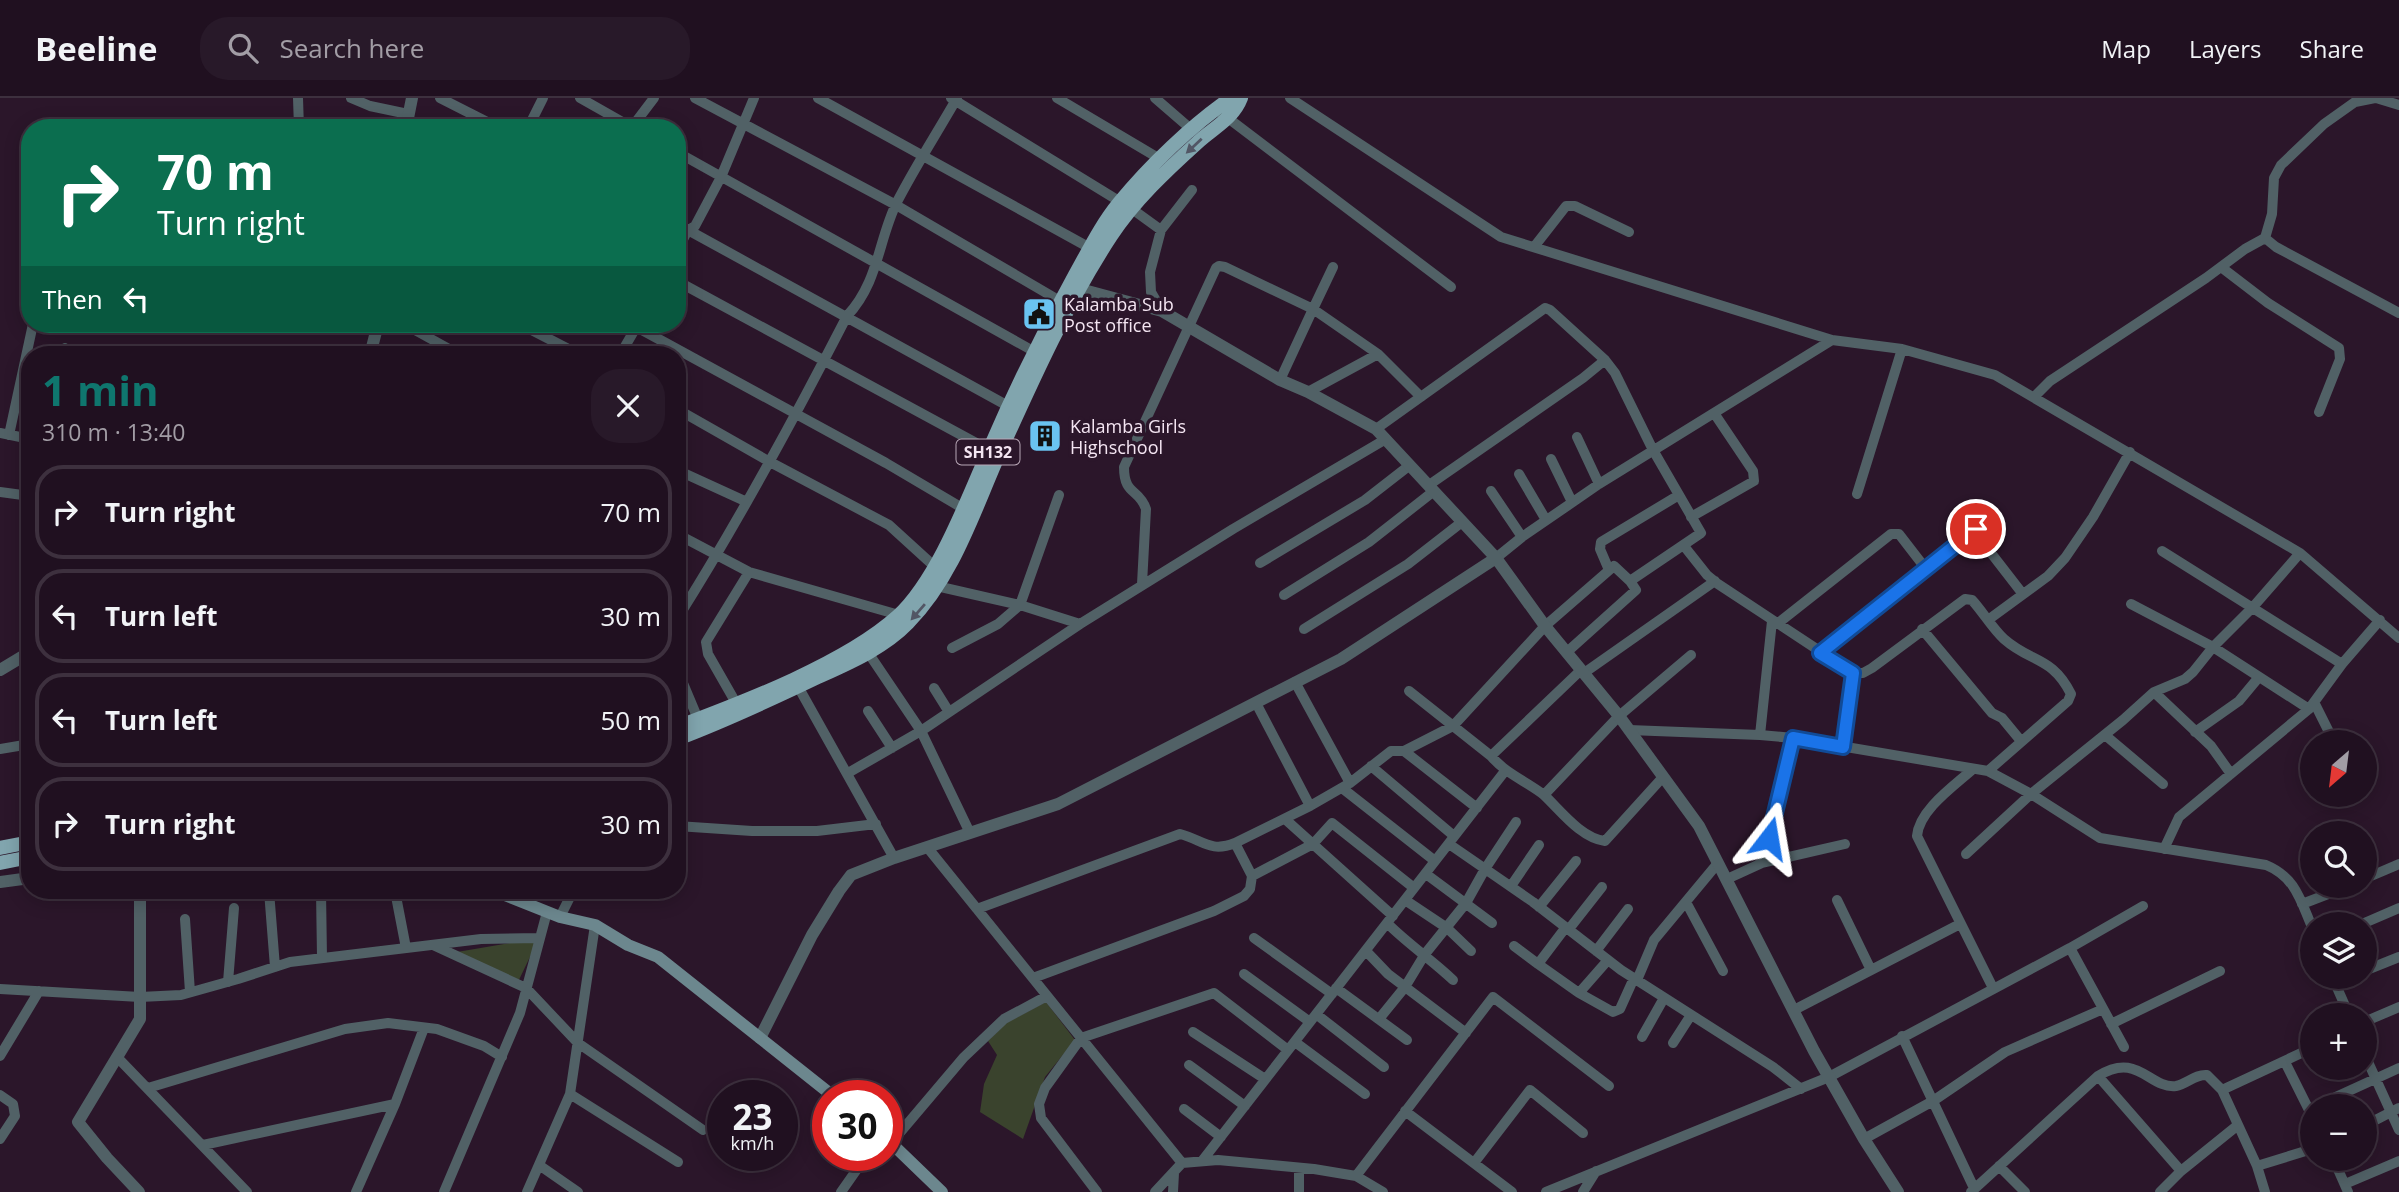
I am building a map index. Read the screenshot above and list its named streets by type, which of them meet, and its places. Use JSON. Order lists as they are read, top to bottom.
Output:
{
  "streets": {
    "main road": ["SH132"]
  },
  "places": {
    "public building": ["Kalamba Sub Post office"],
    "building": ["Kalamba Girls Highschool"]
  },
  "north": "bottom left",
  "page": {
    "header": "Beeline",
    "search": "Search here",
    "nav": ["Map", "Layers", "Share"],
    "turn": ["70 m", "Turn right"],
    "then": "Then",
    "heading": ["1 min", "310 m · 13:40"],
    "list": [
      {
        "name": "Turn right",
        "value": "70 m"
      },
      {
        "name": "Turn left",
        "value": "30 m"
      },
      {
        "name": "Turn left",
        "value": "50 m"
      },
      {
        "name": "Turn right",
        "value": "30 m"
      }
    ],
    "map_buttons": ["+", "−"],
    "speed": "23 km/h",
    "limit": "30"
  }
}
